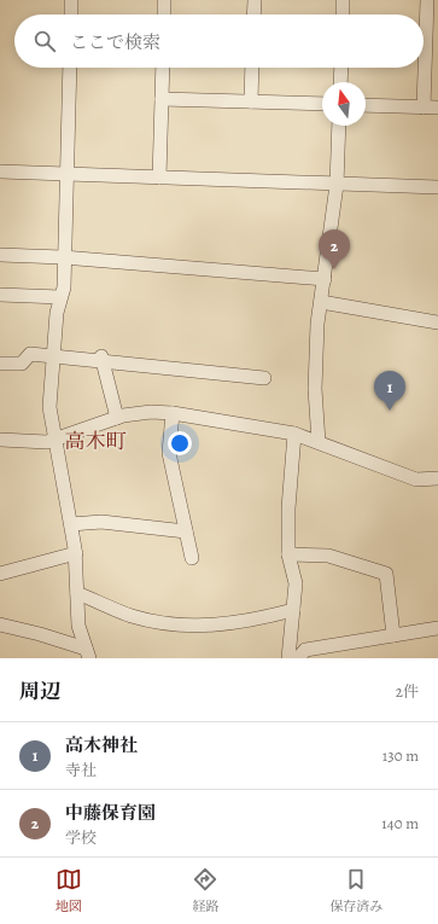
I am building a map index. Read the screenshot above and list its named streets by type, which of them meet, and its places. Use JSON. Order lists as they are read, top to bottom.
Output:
{
  "districts": ["高木町"],
  "north": "top",
  "page": {
    "search": "ここで検索",
    "pins": ["2", "1"],
    "heading": ["周辺", "2件"],
    "list": [
      {
        "mark": "1",
        "name": "高木神社",
        "note": "寺社",
        "value": "130 m"
      },
      {
        "mark": "2",
        "name": "中藤保育園",
        "note": "学校",
        "value": "140 m"
      }
    ],
    "nav": ["地図", "経路", "保存済み"]
  }
}
